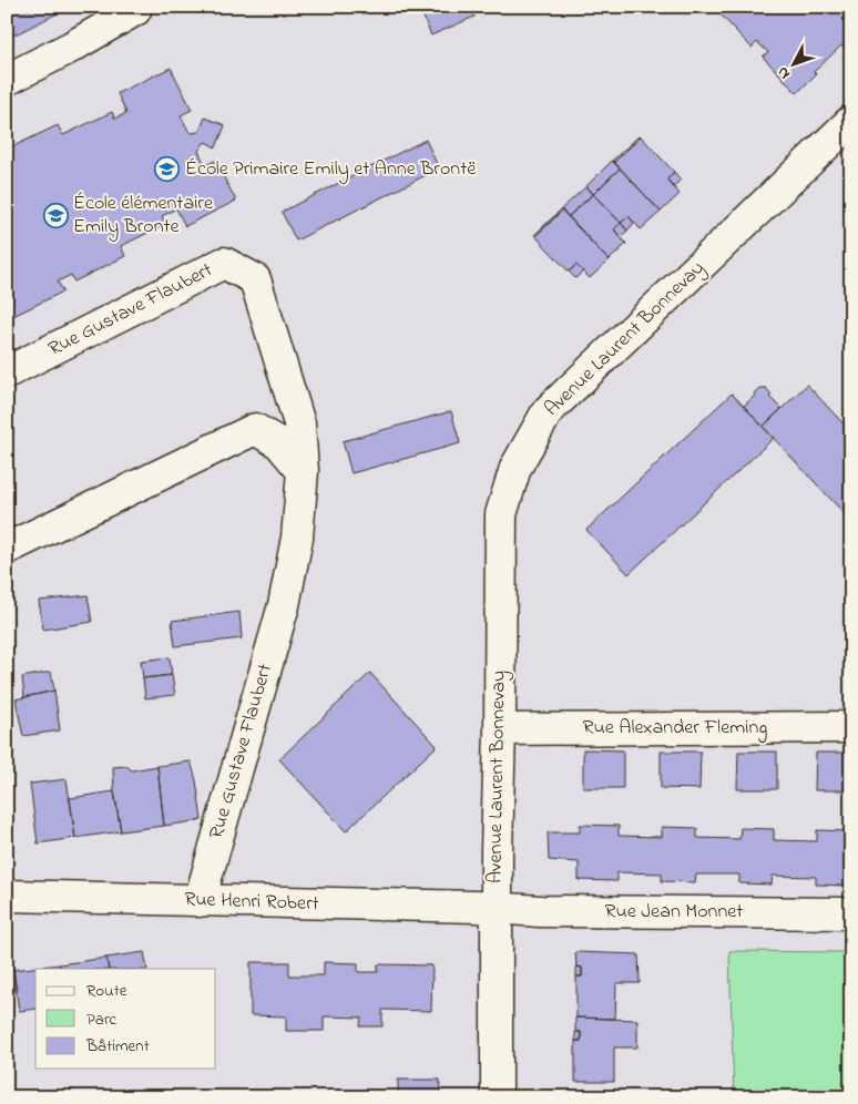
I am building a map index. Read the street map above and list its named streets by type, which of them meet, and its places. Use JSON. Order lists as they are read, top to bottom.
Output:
{
  "streets": {
    "street": [
      "Rue Gustave Flaubert",
      "Avenue Laurent Bonnevay",
      "Rue Alexander Fleming",
      "Rue Henri Robert",
      "Rue Jean Monnet"
    ]
  },
  "crossings": [
    ["Rue Gustave Flaubert", "Rue Henri Robert"],
    ["Avenue Laurent Bonnevay", "Rue Alexander Fleming"],
    ["Avenue Laurent Bonnevay", "Rue Henri Robert"],
    ["Avenue Laurent Bonnevay", "Rue Jean Monnet"],
    ["Rue Henri Robert", "Rue Jean Monnet"]
  ],
  "places": {
    "school or university": ["École Primaire Emily et Anne Brontë", "École élémentaire Emily Bronte"]
  },
  "legend": ["Route", "Parc", "Bâtiment"],
  "north": "bottom left"
}
